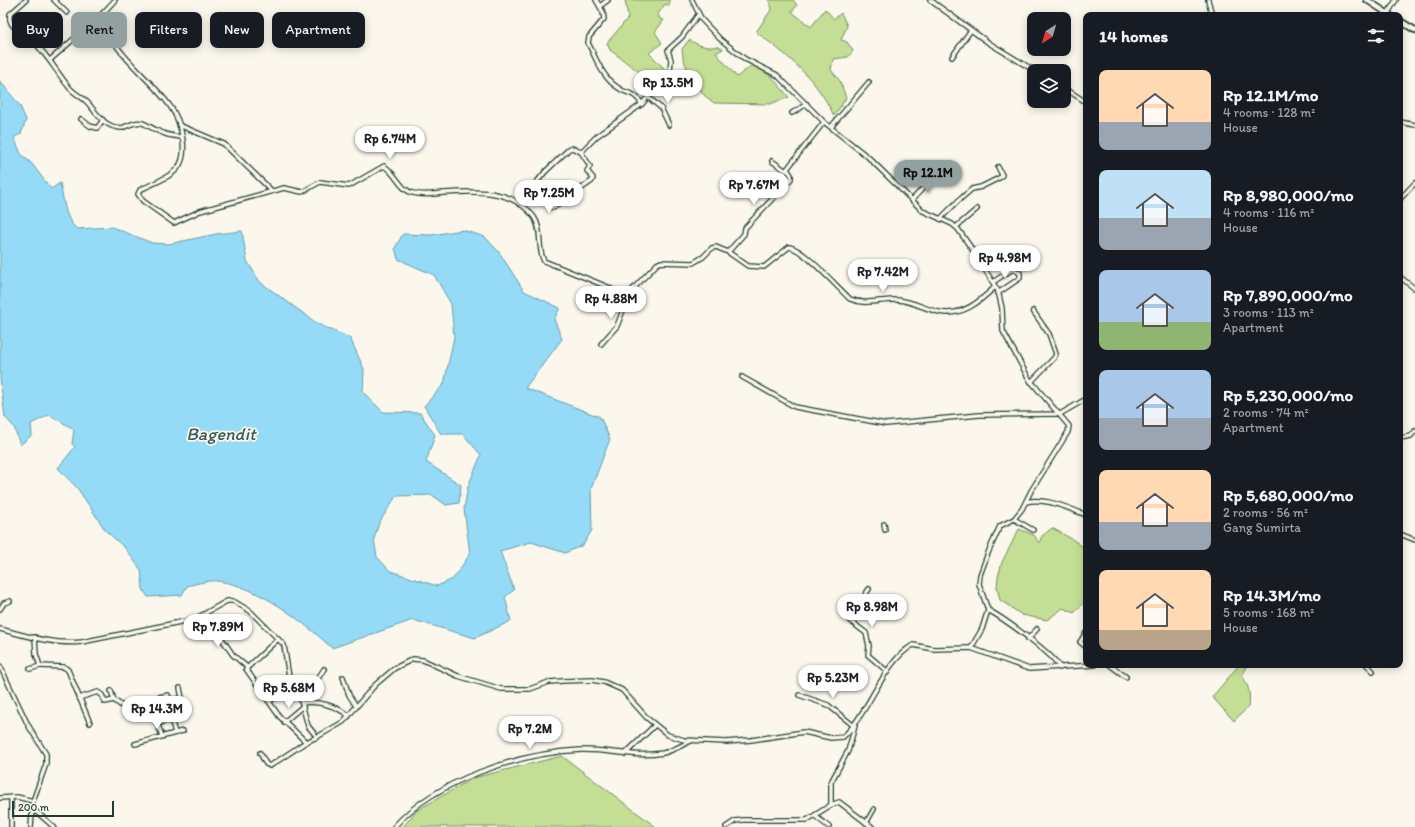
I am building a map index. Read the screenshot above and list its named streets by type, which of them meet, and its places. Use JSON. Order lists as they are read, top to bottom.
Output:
{
  "water": ["Bagendit"],
  "scale_bar": "200 m",
  "north": "bottom left",
  "page": {
    "chip": [
      "Buy",
      "Rent",
      "Filters",
      "New",
      "Apartment"
    ],
    "heading": "14 homes",
    "list": [
      {
        "name": "Rp 12.1M/mo",
        "note": "4 rooms · 128 m² · House"
      },
      {
        "name": "Rp 8,980,000/mo",
        "note": "4 rooms · 116 m² · House"
      },
      {
        "name": "Rp 7,890,000/mo",
        "note": "3 rooms · 113 m² · Apartment"
      },
      {
        "name": "Rp 5,230,000/mo",
        "note": "2 rooms · 74 m² · Apartment"
      },
      {
        "name": "Rp 5,680,000/mo",
        "note": "2 rooms · 56 m² · Gang Sumirta"
      },
      {
        "name": "Rp 14.3M/mo",
        "note": "5 rooms · 168 m² · House"
      }
    ],
    "price": [
      "Rp 13.5M",
      "Rp 6.74M",
      "Rp 12.1M",
      "Rp 7.67M",
      "Rp 7.25M",
      "Rp 4.98M",
      "Rp 7.42M",
      "Rp 4.88M",
      "Rp 8.98M",
      "Rp 7.89M",
      "Rp 5.23M",
      "Rp 5.68M",
      "Rp 14.3M",
      "Rp 7.2M"
    ],
    "scale": "200 m"
  }
}
